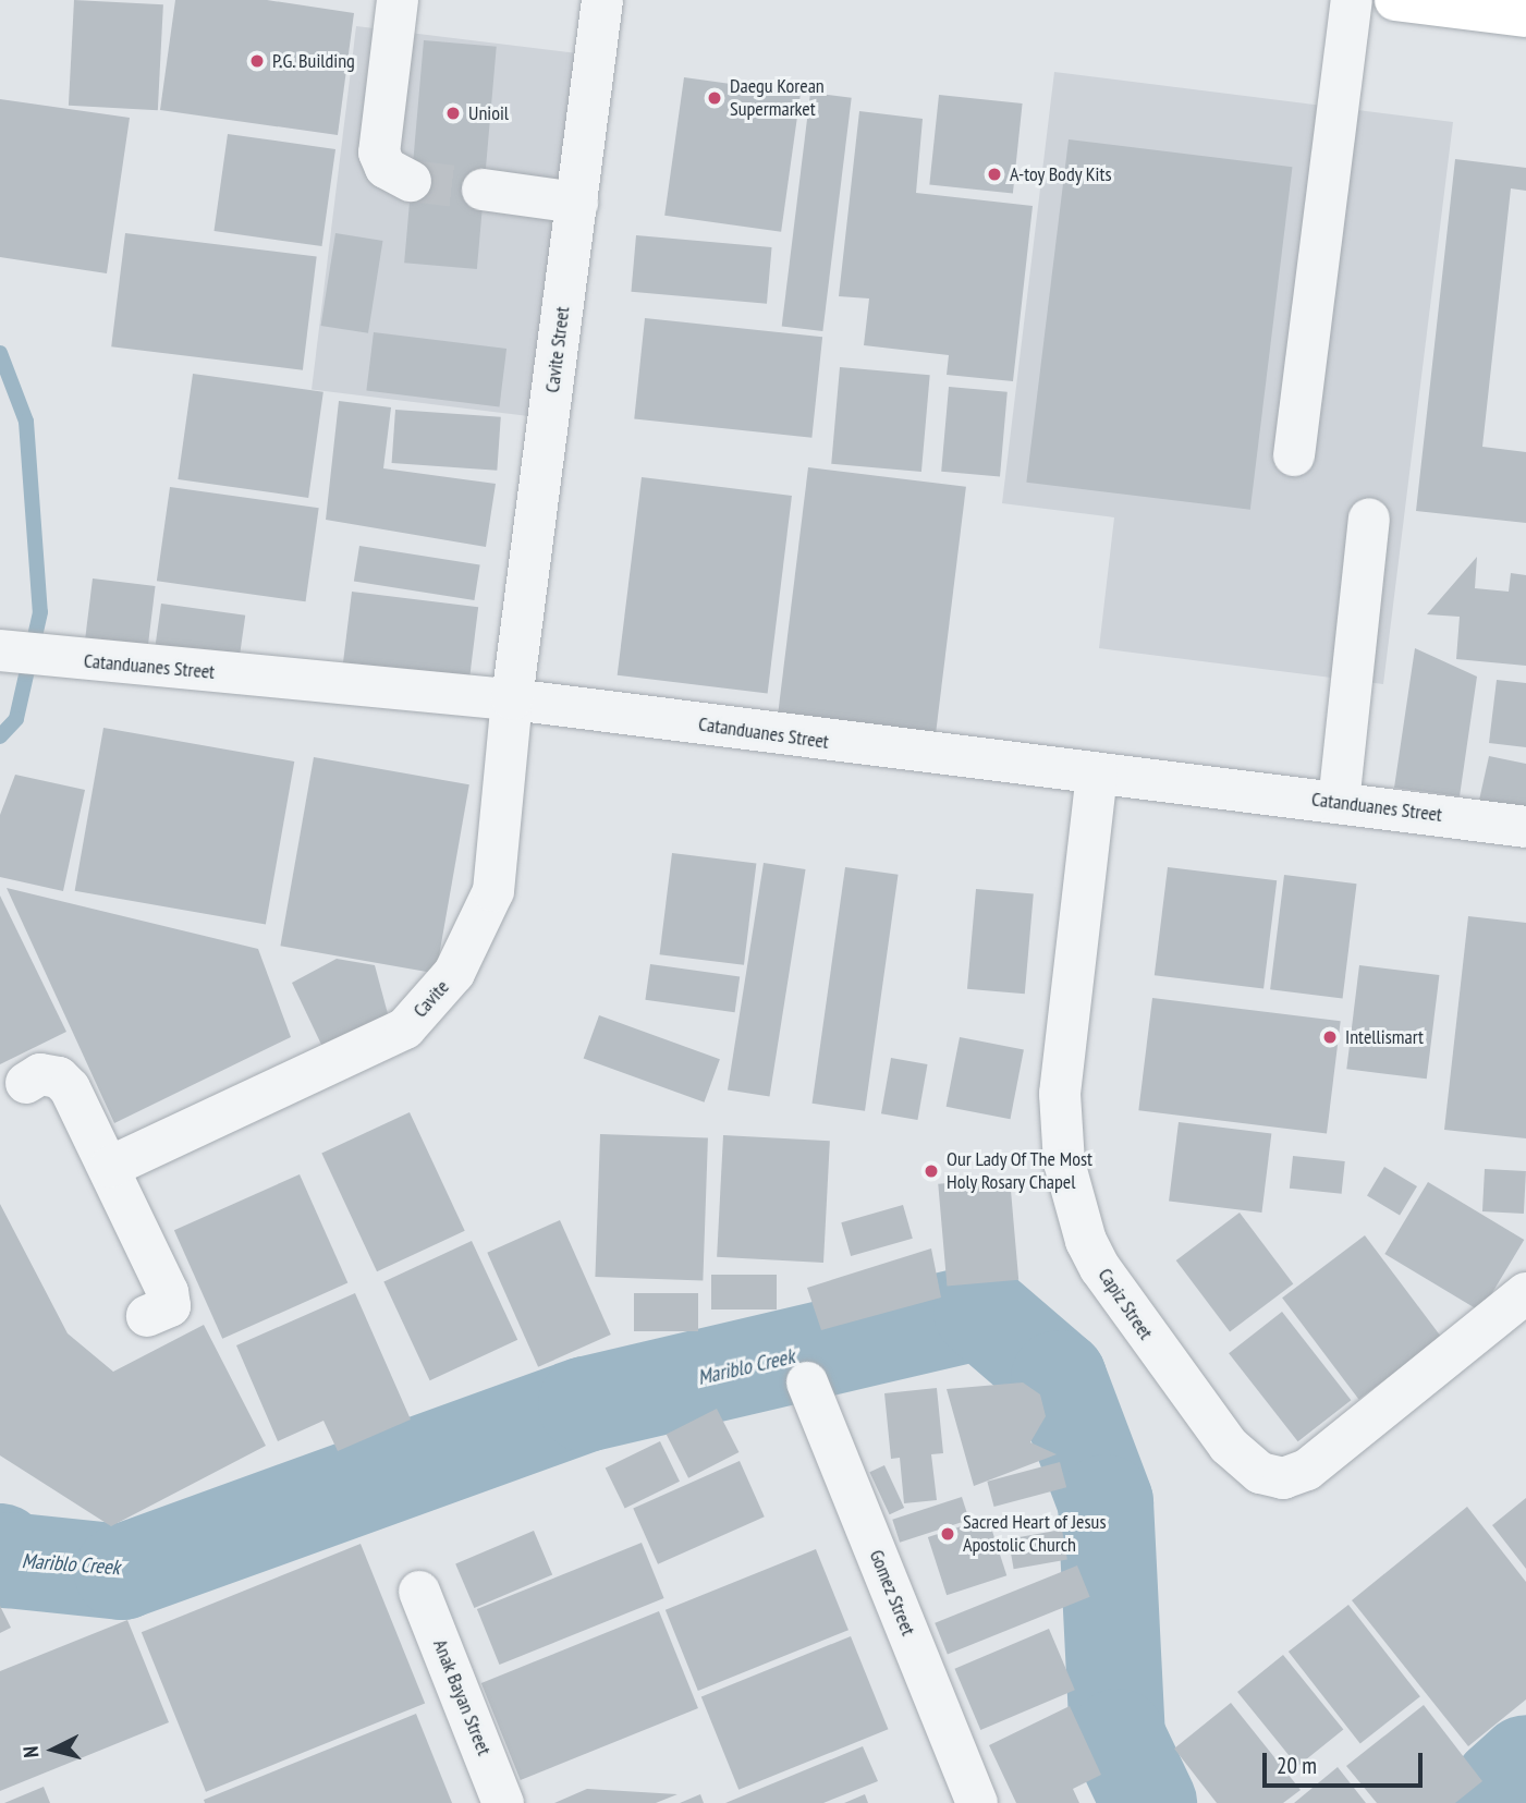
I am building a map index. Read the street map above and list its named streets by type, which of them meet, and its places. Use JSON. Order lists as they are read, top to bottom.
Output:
{
  "streets": {
    "street": [
      "Cavite Street",
      "Catanduanes Street",
      "Cavite",
      "Capiz Street",
      "Gomez Street",
      "Anak Bayan Street"
    ]
  },
  "crossings": [
    ["Cavite Street", "Catanduanes Street"],
    ["Cavite Street", "Cavite"],
    ["Catanduanes Street", "Cavite"],
    ["Catanduanes Street", "Capiz Street"]
  ],
  "water": ["Mariblo Creek"],
  "places": [
    "P.G. Building",
    "Daegu Korean Supermarket",
    "Unioil",
    "A-toy Body Kits",
    "Intellismart",
    "Our Lady Of The Most Holy Rosary Chapel",
    "Sacred Heart of Jesus Apostolic Church"
  ],
  "scale_bar": "20 m",
  "north": "left"
}
